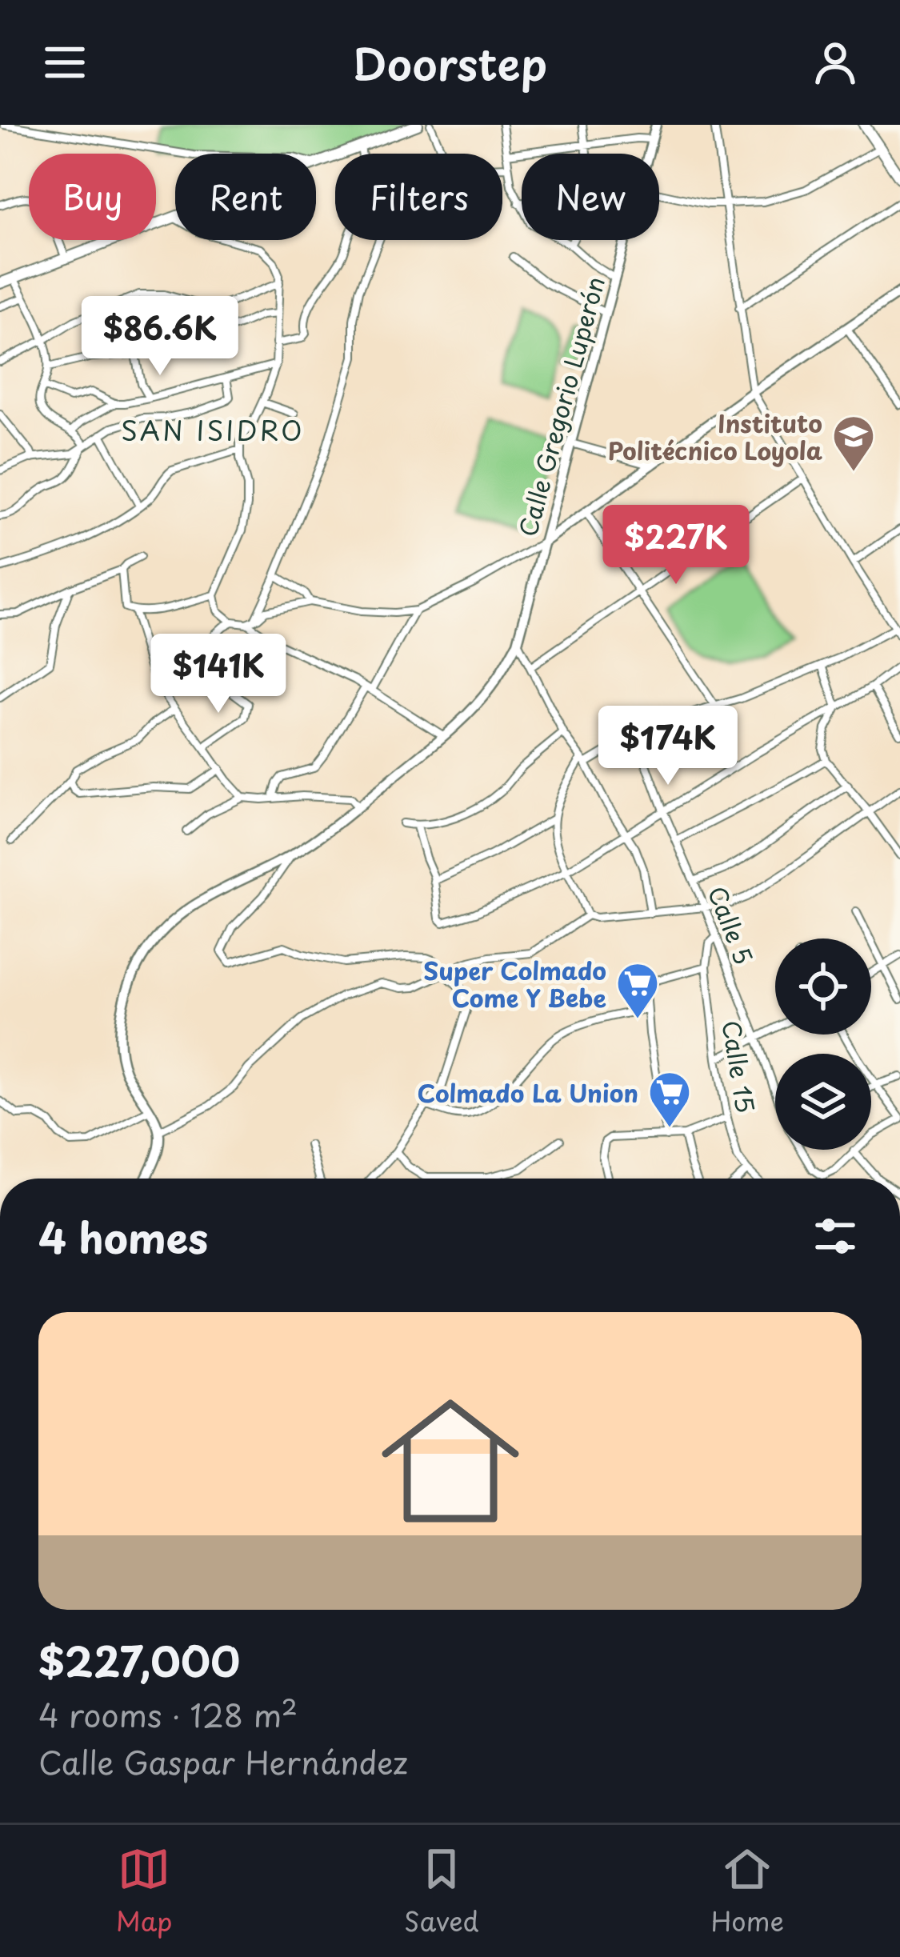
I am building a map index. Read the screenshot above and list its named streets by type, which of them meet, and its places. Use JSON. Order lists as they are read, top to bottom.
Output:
{
  "streets": {
    "street": ["Calle Gregorio Luperón", "Calle 5", "Calle 15"]
  },
  "crossings": [
    ["Calle 5", "Calle 15"]
  ],
  "districts": ["SAN ISIDRO"],
  "places": {
    "school or university": ["Instituto Politécnico Loyola"],
    "supermarket": ["Super Colmado Come Y Bebe", "Colmado La Union"]
  },
  "page": {
    "header": "Doorstep",
    "chip": [
      "Buy",
      "Rent",
      "Filters",
      "New"
    ],
    "price": [
      "$86.6K",
      "$227K",
      "$141K",
      "$174K"
    ],
    "heading": "4 homes",
    "list": [
      {
        "name": "$227,000",
        "note": "4 rooms · 128 m² · Calle Gaspar Hernández"
      }
    ],
    "tabs": ["Map", "Saved", "Home"]
  }
}
